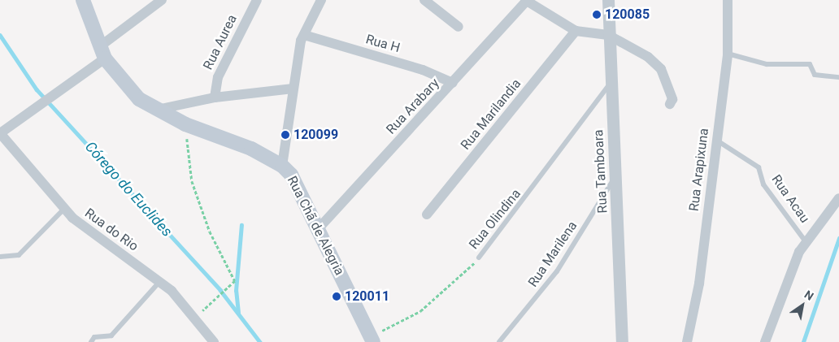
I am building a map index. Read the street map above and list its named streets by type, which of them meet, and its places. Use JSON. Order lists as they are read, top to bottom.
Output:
{
  "streets": {
    "main road": ["Rua Chã de Alegria"],
    "street": [
      "Rua Aurea",
      "Rua H",
      "Rua Arabary",
      "Rua Marilandia",
      "Rua Arapixuna",
      "Rua Tamboara",
      "Rua do Rio"
    ],
    "lane": ["Rua Acau", "Rua Olindina", "Rua Marilena"]
  },
  "crossings": [
    ["Rua H", "Rua Arabary"],
    ["Rua Arabary", "Rua Chã de Alegria"],
    ["Rua Arapixuna", "Rua Acau"],
    ["Rua Tamboara", "Rua Olindina"],
    ["Rua Tamboara", "Rua Marilena"],
    ["Rua Olindina", "Rua Chã de Alegria"]
  ],
  "water": ["Córego do Euclides"],
  "places": ["120085", "120099", "120011"],
  "north": "top right"
}
